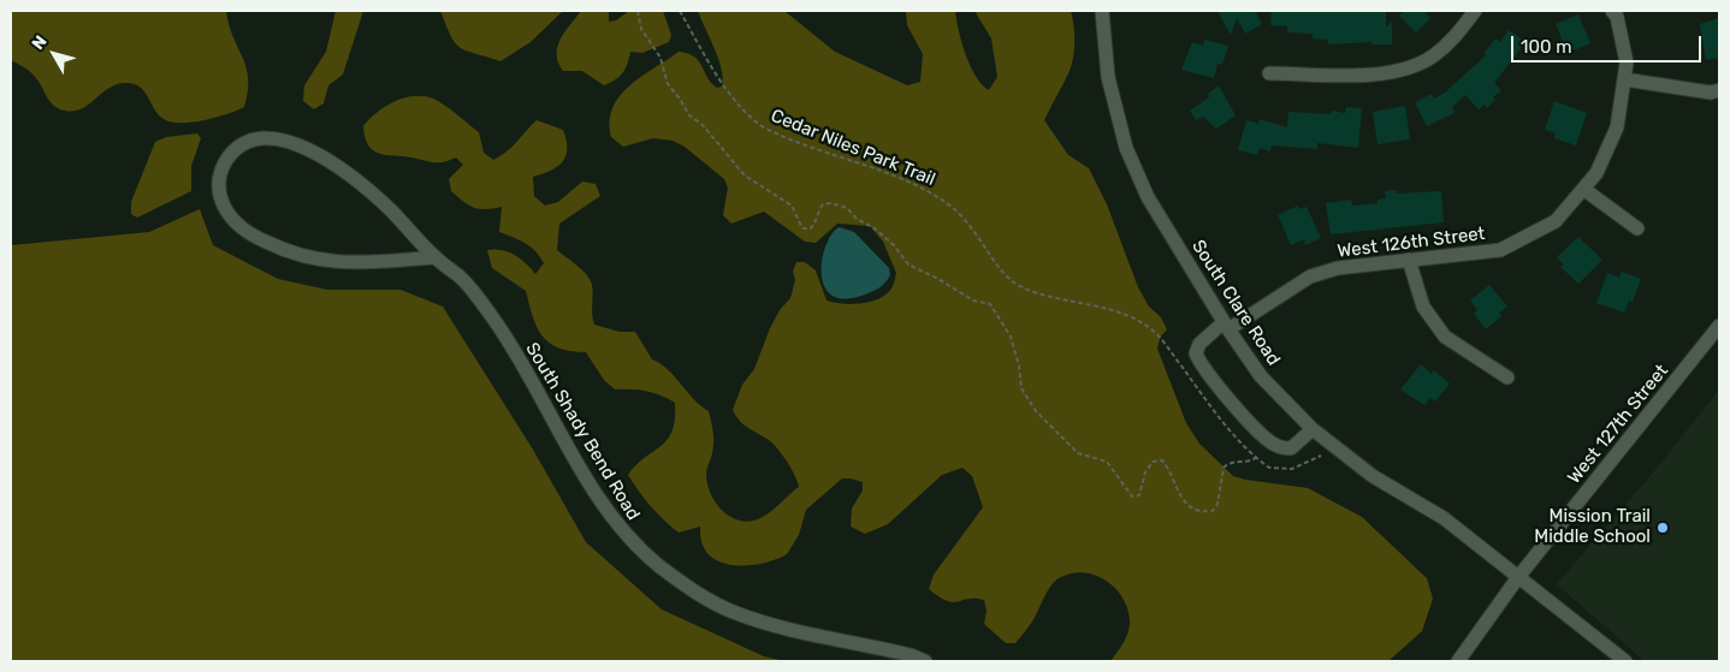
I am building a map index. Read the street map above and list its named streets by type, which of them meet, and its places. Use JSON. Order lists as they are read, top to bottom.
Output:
{
  "streets": {
    "street": [
      "West 126th Street",
      "South Clare Road",
      "West 127th Street",
      "South Shady Bend Road"
    ],
    "path": ["Cedar Niles Park Trail"]
  },
  "crossings": [
    ["West 126th Street", "South Clare Road"],
    ["South Clare Road", "West 127th Street"]
  ],
  "places": ["Mission Trail Middle School"],
  "scale_bar": "100 m",
  "north": "top left"
}
